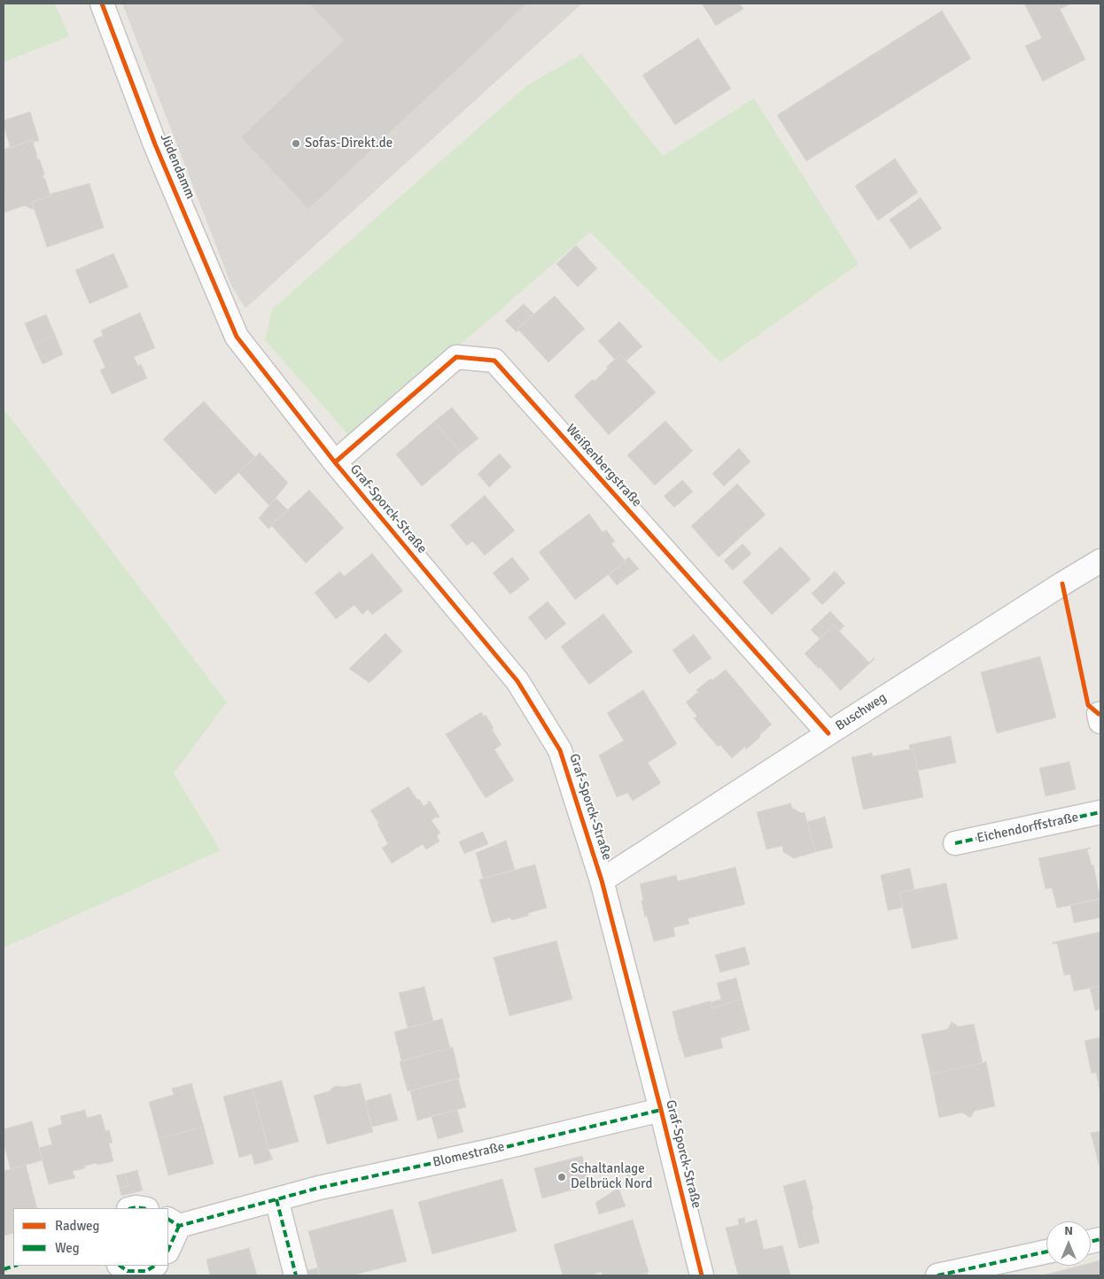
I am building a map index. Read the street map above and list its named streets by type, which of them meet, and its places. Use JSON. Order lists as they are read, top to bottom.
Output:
{
  "streets": {
    "street": [
      "Jüdendamm",
      "Weißenbergstraße",
      "Graf-Sporck-Straße",
      "Buschweg",
      "Eichendorffstraße",
      "Blomestraße"
    ]
  },
  "crossings": [
    ["Jüdendamm", "Graf-Sporck-Straße"],
    ["Weißenbergstraße", "Graf-Sporck-Straße"],
    ["Weißenbergstraße", "Buschweg"],
    ["Graf-Sporck-Straße", "Buschweg"],
    ["Graf-Sporck-Straße", "Blomestraße"]
  ],
  "places": ["Sofas-Direkt.de", "Schaltanlage Delbrück Nord"],
  "legend": ["Radweg", "Weg"],
  "north": "top"
}
